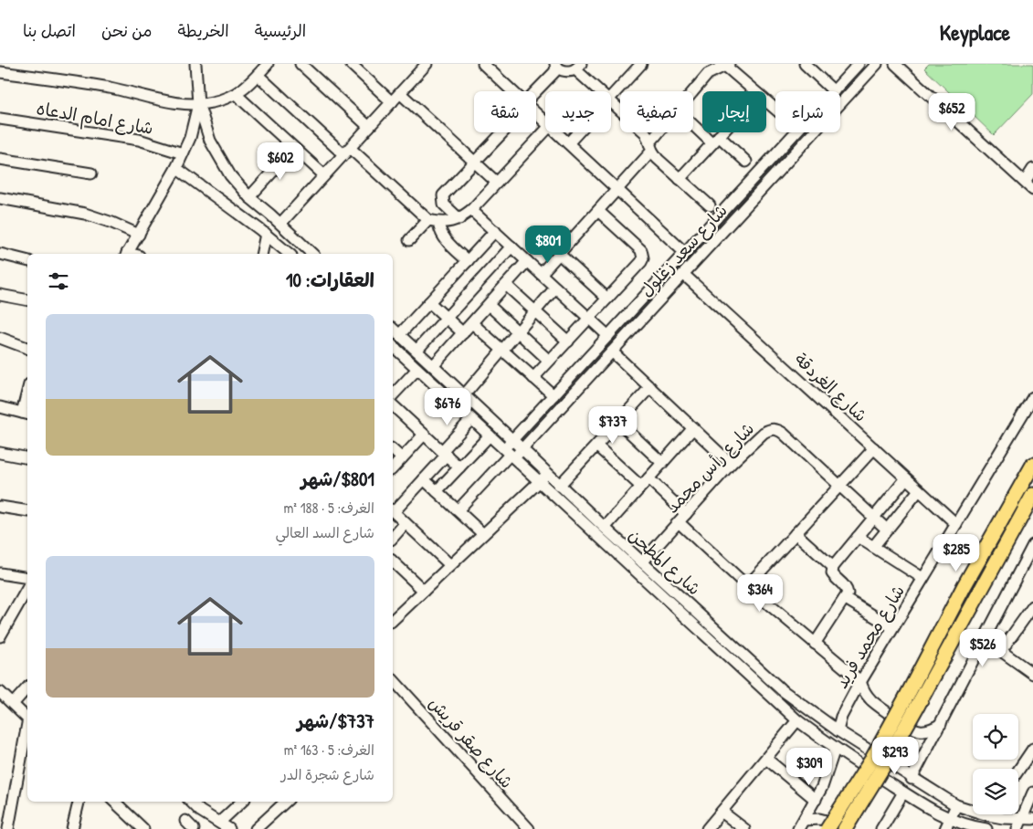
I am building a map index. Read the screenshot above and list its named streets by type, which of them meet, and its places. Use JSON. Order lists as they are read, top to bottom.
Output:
{
  "streets": {
    "street": [
      "شارع امام الدعاه",
      "شارع سعد زغلول",
      "شارع الغردقة",
      "شارع رأس محمد",
      "شارع المطحن",
      "شارع محمد فريد",
      "شارع صقر قريش"
    ]
  },
  "crossings": [
    ["شارع سعد زغلول", "شارع الغردقة"],
    ["شارع سعد زغلول", "شارع المطحن"],
    ["شارع الغردقة", "شارع محمد فريد"],
    ["شارع رأس محمد", "شارع المطحن"],
    ["شارع المطحن", "شارع محمد فريد"]
  ],
  "page": {
    "header": "Keyplace",
    "nav": [
      "الرئيسية",
      "الخريطة",
      "من نحن",
      "اتصل بنا"
    ],
    "chip": [
      "شراء",
      "إيجار",
      "تصفية",
      "جديد",
      "شقة"
    ],
    "price": [
      "$652",
      "$602",
      "$801",
      "$676",
      "$737",
      "$285",
      "$364",
      "$526",
      "$293",
      "$309"
    ],
    "heading": "العقارات: 10",
    "list": [
      {
        "name": "$801/شهر",
        "note": "الغرف: 5 · 188 m² · شارع السد العالي"
      },
      {
        "name": "$737/شهر",
        "note": "الغرف: 5 · 163 m² · شارع شجرة الدر"
      }
    ]
  }
}
